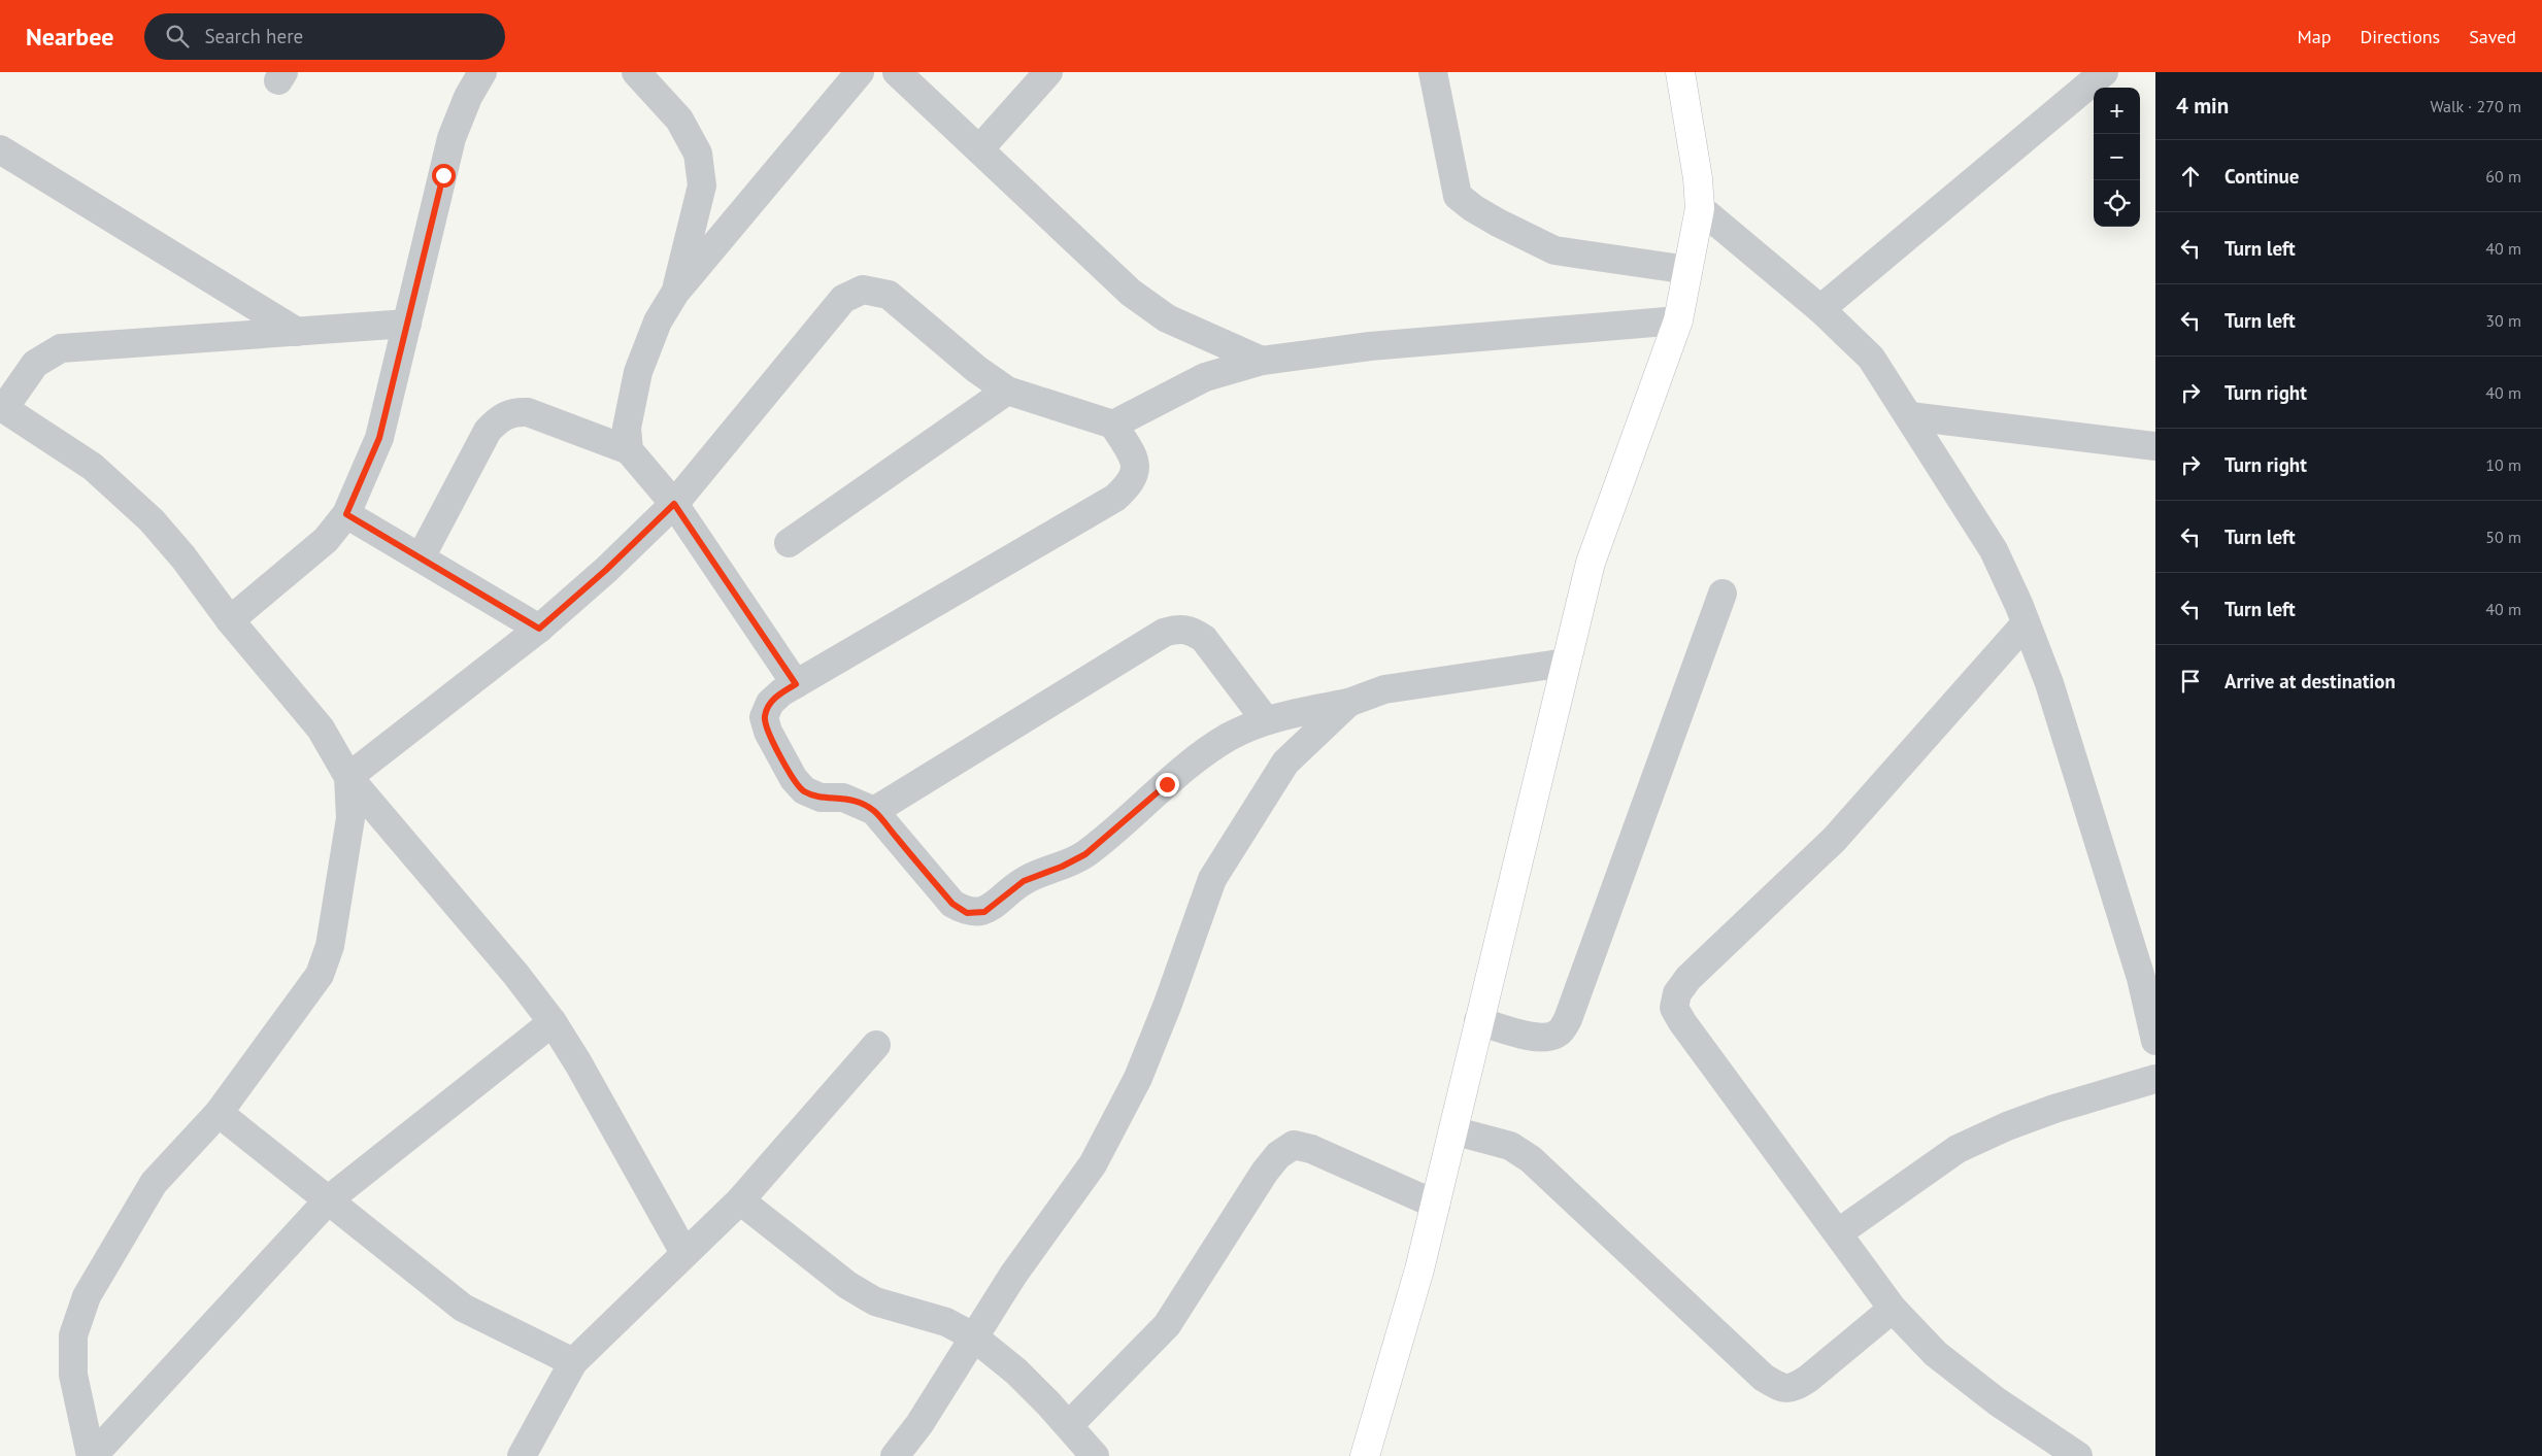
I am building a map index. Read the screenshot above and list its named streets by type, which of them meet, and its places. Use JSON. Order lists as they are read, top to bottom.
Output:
{
  "page": {
    "header": "Nearbee",
    "search": "Search here",
    "nav": ["Map", "Directions", "Saved"],
    "heading": ["4 min", "Walk · 270 m"],
    "map_buttons": ["+", "−"],
    "list": [
      ["Continue", "60 m"],
      ["Turn left", "40 m"],
      ["Turn left", "30 m"],
      ["Turn right", "40 m"],
      ["Turn right", "10 m"],
      ["Turn left", "50 m"],
      ["Turn left", "40 m"],
      "Arrive at destination"
    ]
  }
}
